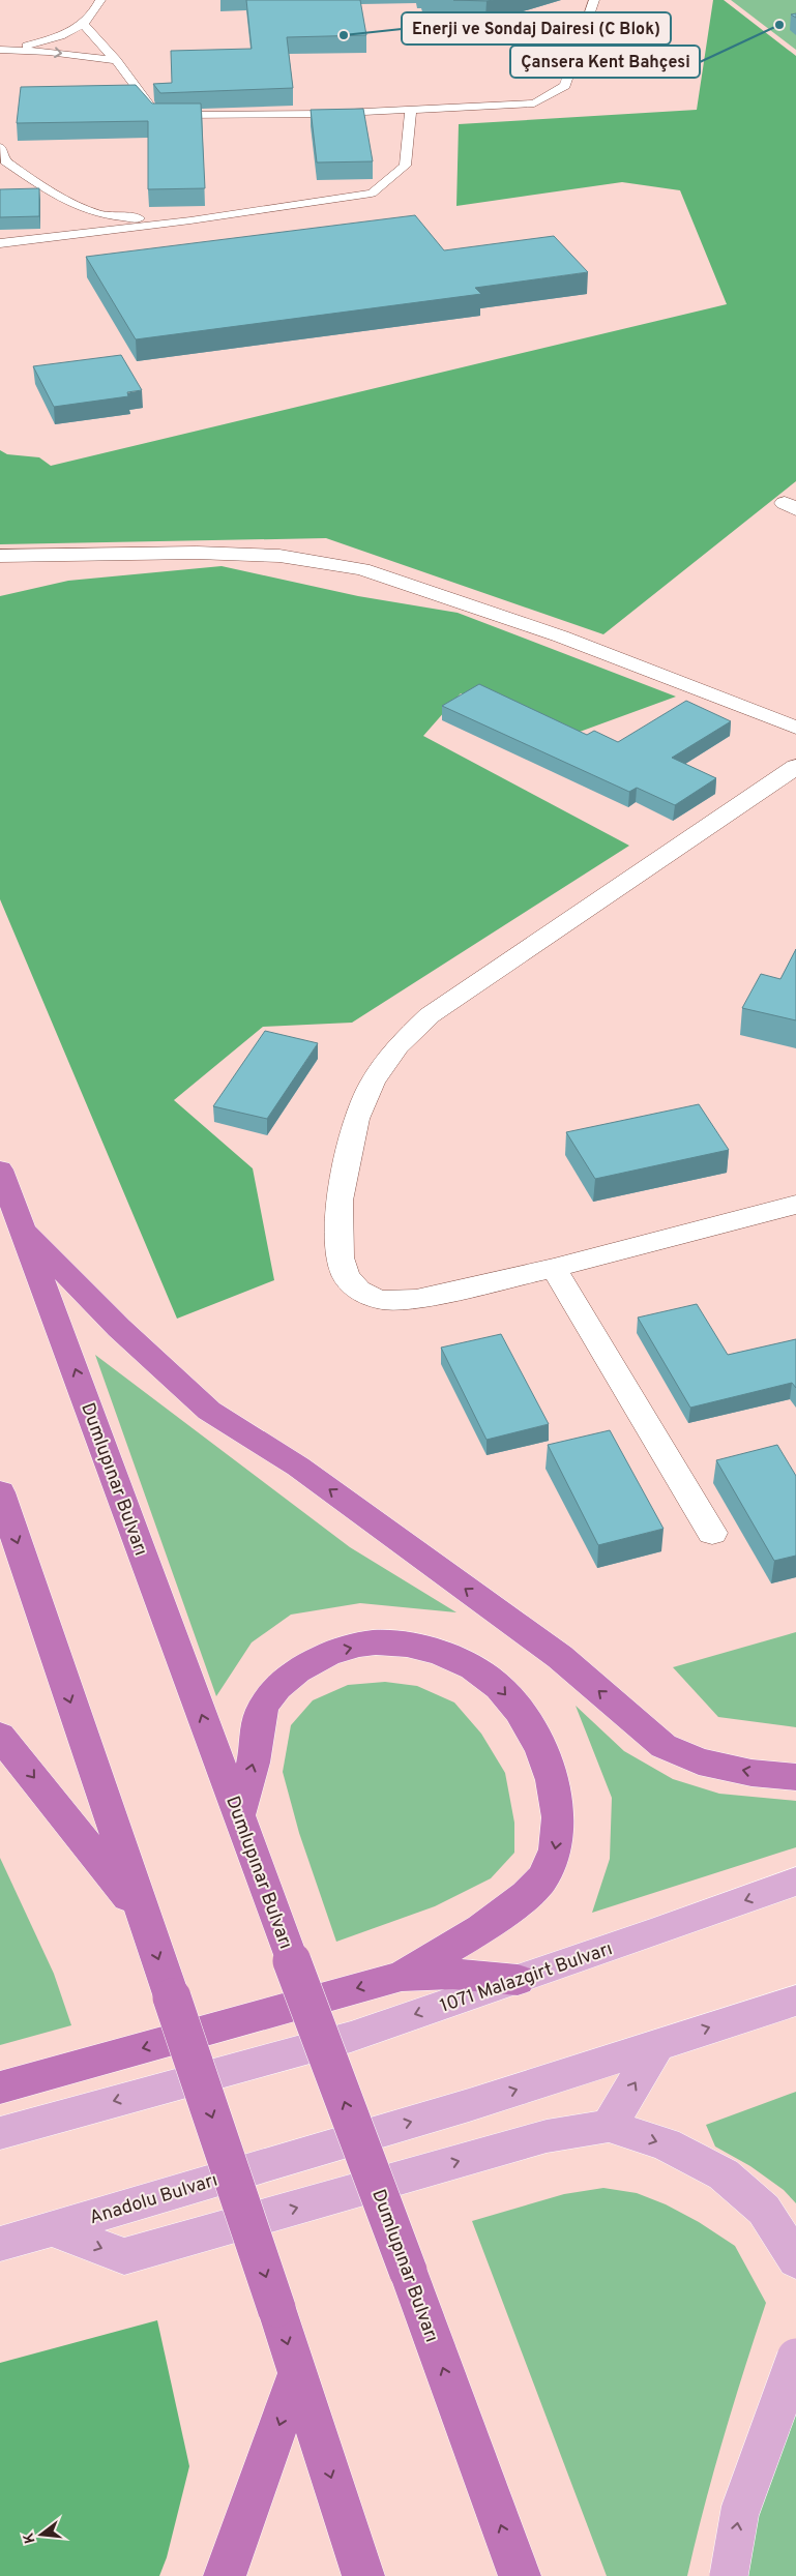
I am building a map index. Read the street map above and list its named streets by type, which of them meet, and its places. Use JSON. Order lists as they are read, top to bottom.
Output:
{
  "streets": {
    "highway": ["Dumlupınar Bulvarı"],
    "main road": ["1071 Malazgirt Bulvarı", "Anadolu Bulvarı"]
  },
  "places": ["Çansera Kent Bahçesi", "Enerji ve Sondaj Dairesi (C Blok)"],
  "north": "left"
}
